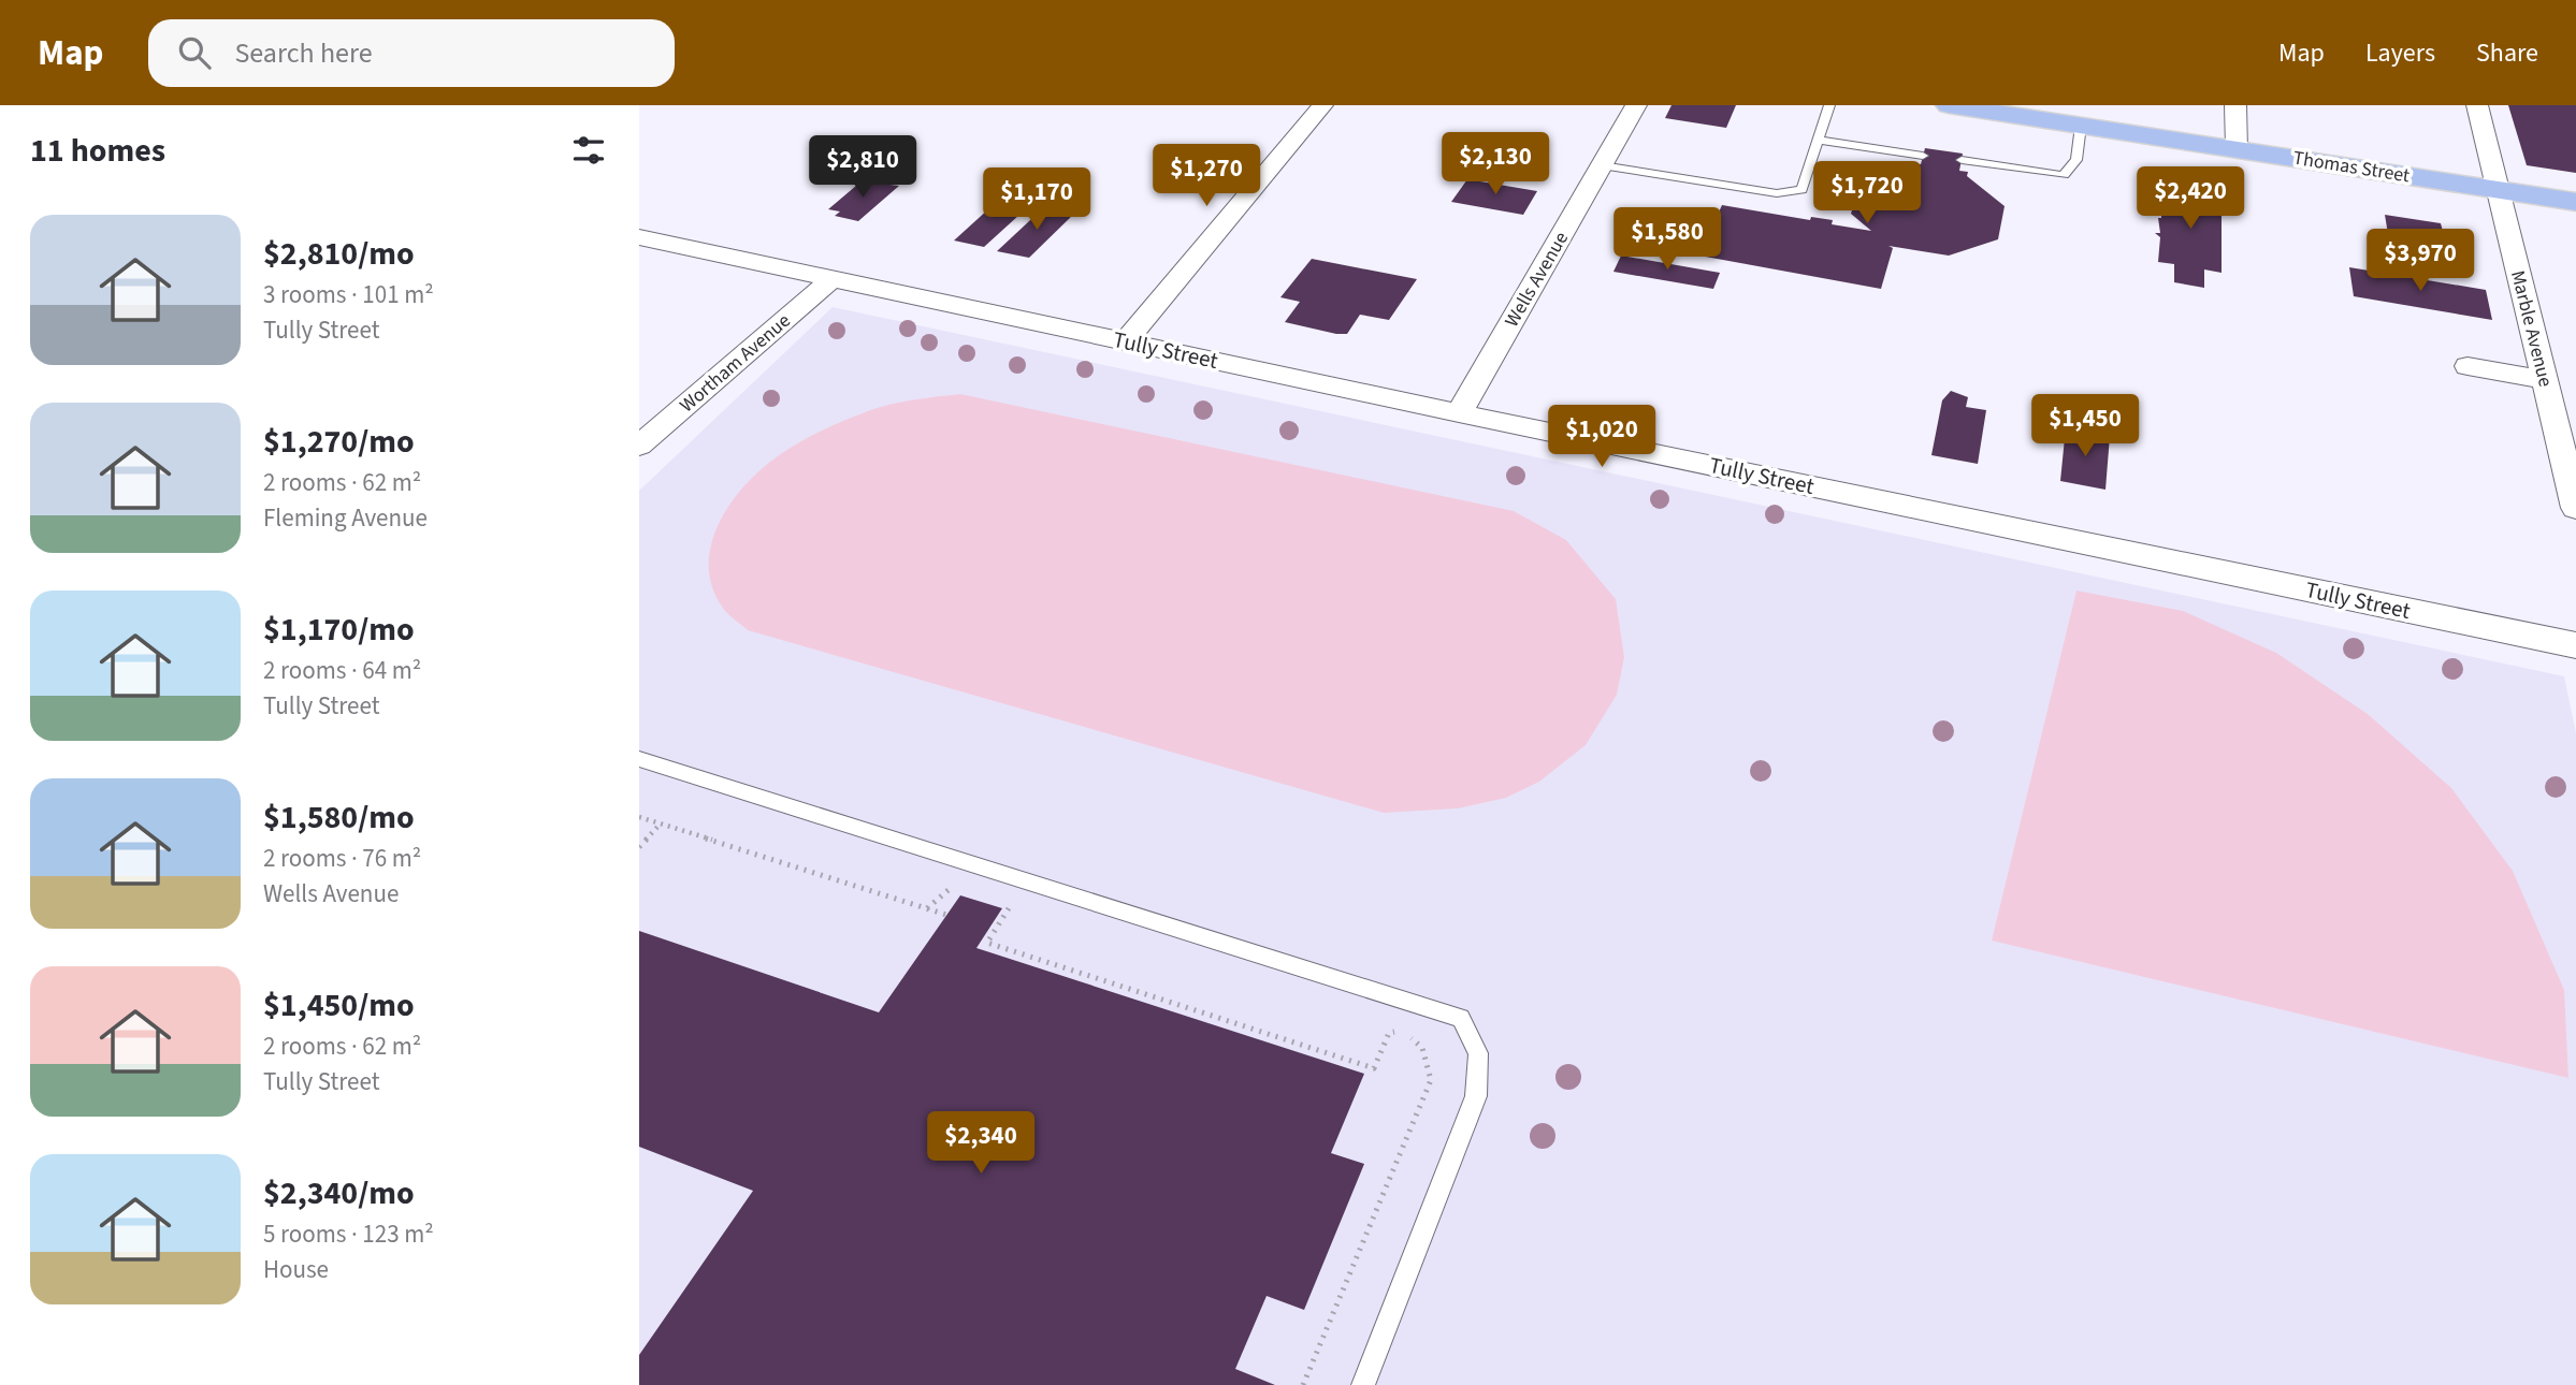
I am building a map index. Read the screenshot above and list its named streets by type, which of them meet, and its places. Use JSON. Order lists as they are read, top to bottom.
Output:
{
  "streets": {
    "main road": ["Thomas Street"],
    "street": [
      "Wells Avenue",
      "Marble Avenue",
      "Tully Street",
      "Wortham Avenue"
    ]
  },
  "crossings": [
    ["Thomas Street", "Marble Avenue"],
    ["Wells Avenue", "Tully Street"],
    ["Tully Street", "Wortham Avenue"]
  ],
  "page": {
    "header": "Map",
    "search": "Search here",
    "nav": ["Map", "Layers", "Share"],
    "heading": "11 homes",
    "price": [
      "$2,130",
      "$2,810",
      "$1,270",
      "$1,720",
      "$2,420",
      "$1,170",
      "$1,580",
      "$3,970",
      "$1,450",
      "$1,020",
      "$2,340"
    ],
    "list": [
      {
        "name": "$2,810/mo",
        "note": "3 rooms · 101 m² · Tully Street"
      },
      {
        "name": "$1,270/mo",
        "note": "2 rooms · 62 m² · Fleming Avenue"
      },
      {
        "name": "$1,170/mo",
        "note": "2 rooms · 64 m² · Tully Street"
      },
      {
        "name": "$1,580/mo",
        "note": "2 rooms · 76 m² · Wells Avenue"
      },
      {
        "name": "$1,450/mo",
        "note": "2 rooms · 62 m² · Tully Street"
      },
      {
        "name": "$2,340/mo",
        "note": "5 rooms · 123 m² · House"
      }
    ]
  }
}
